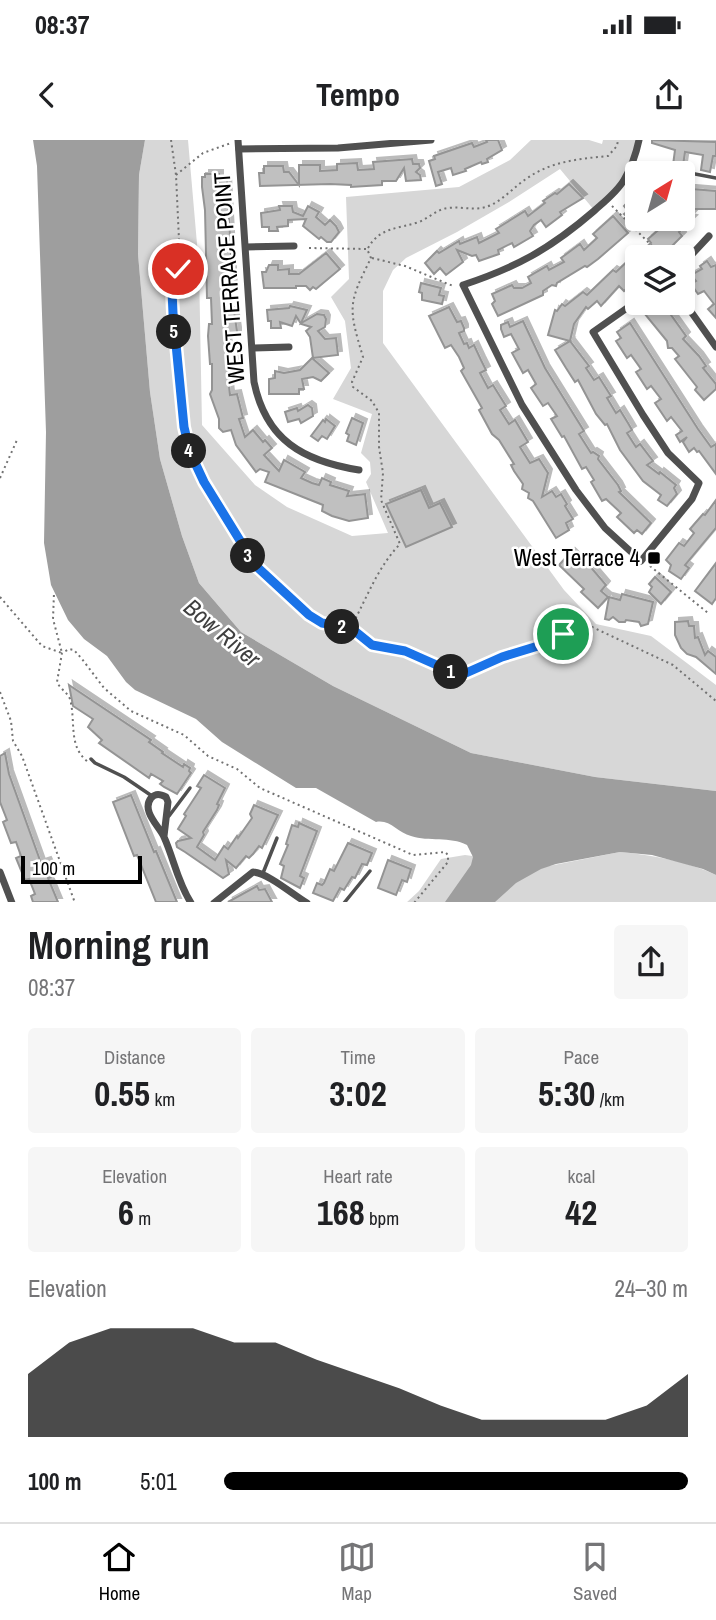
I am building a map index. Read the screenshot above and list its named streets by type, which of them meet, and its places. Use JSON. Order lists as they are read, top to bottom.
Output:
{
  "streets": {
    "street": ["WEST TERRACE POINT"]
  },
  "water": ["Bow River"],
  "places": {
    "transit": ["West Terrace 4"]
  },
  "scale_bar": "100 m",
  "north": "top right",
  "page": {
    "status": "08:37",
    "header": "Tempo",
    "pins": [
      "5",
      "4",
      "3",
      "2",
      "1"
    ],
    "scale": "100 m",
    "heading": ["Morning run", "08:37"],
    "stats": [
      ["Distance", "0.55 km"],
      ["Time", "3:02"],
      ["Pace", "5:30 /km"],
      ["Elevation", "6 m"],
      ["Heart rate", "168 bpm"],
      ["kcal", "42"]
    ],
    "chart": ["Elevation", "24–30 m"],
    "list": [
      {
        "name": "100 m",
        "note": "5:01"
      }
    ],
    "tabs": ["Home", "Map", "Saved"]
  }
}
